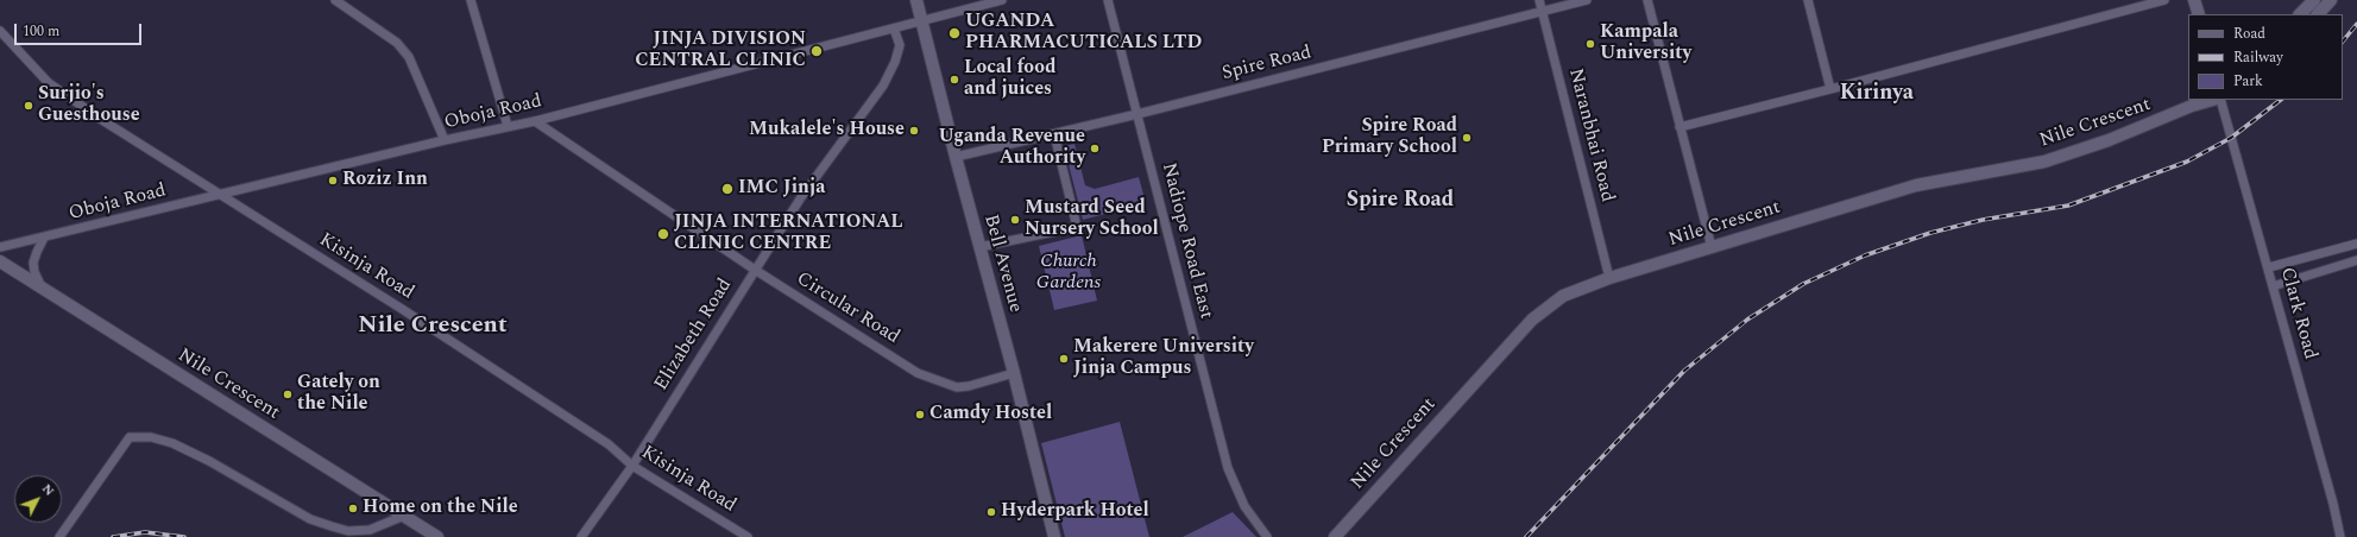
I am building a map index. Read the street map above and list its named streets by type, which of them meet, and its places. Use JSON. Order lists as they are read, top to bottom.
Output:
{
  "streets": {
    "street": [
      "Spire Road",
      "Oboja Road",
      "Nile Crescent",
      "Naranbhai Road",
      "Nadiope Road East",
      "Bell Avenue",
      "Kisinja Road",
      "Circular Road",
      "Clark Road",
      "Elizabeth Road"
    ]
  },
  "crossings": [
    ["Spire Road", "Naranbhai Road"],
    ["Spire Road", "Nadiope Road East"],
    ["Spire Road", "Bell Avenue"],
    ["Oboja Road", "Bell Avenue"],
    ["Oboja Road", "Kisinja Road"],
    ["Oboja Road", "Circular Road"],
    ["Oboja Road", "Elizabeth Road"],
    ["Nile Crescent", "Naranbhai Road"],
    ["Bell Avenue", "Circular Road"],
    ["Kisinja Road", "Elizabeth Road"],
    ["Circular Road", "Elizabeth Road"]
  ],
  "districts": ["Kirinya", "Spire Road", "Nile Crescent"],
  "parks": ["Church Gardens"],
  "places": [
    "UGANDA PHARMACUTICALS LTD",
    "Kampala University",
    "JINJA DIVISION CENTRAL CLINIC",
    "Local food and juices",
    "Surjio's Guesthouse",
    "Mukalele's House",
    "Spire Road Primary School",
    "Uganda Revenue Authority",
    "Roziz Inn",
    "IMC Jinja",
    "Mustard Seed Nursery School",
    "JINJA INTERNATIONAL CLINIC CENTRE",
    "Makerere University Jinja Campus",
    "Gately on the Nile",
    "Camdy Hostel",
    "Home on the Nile",
    "Hyderpark Hotel"
  ],
  "legend": ["Road", "Railway", "Park"],
  "scale_bar": "100 m",
  "north": "top right"
}
